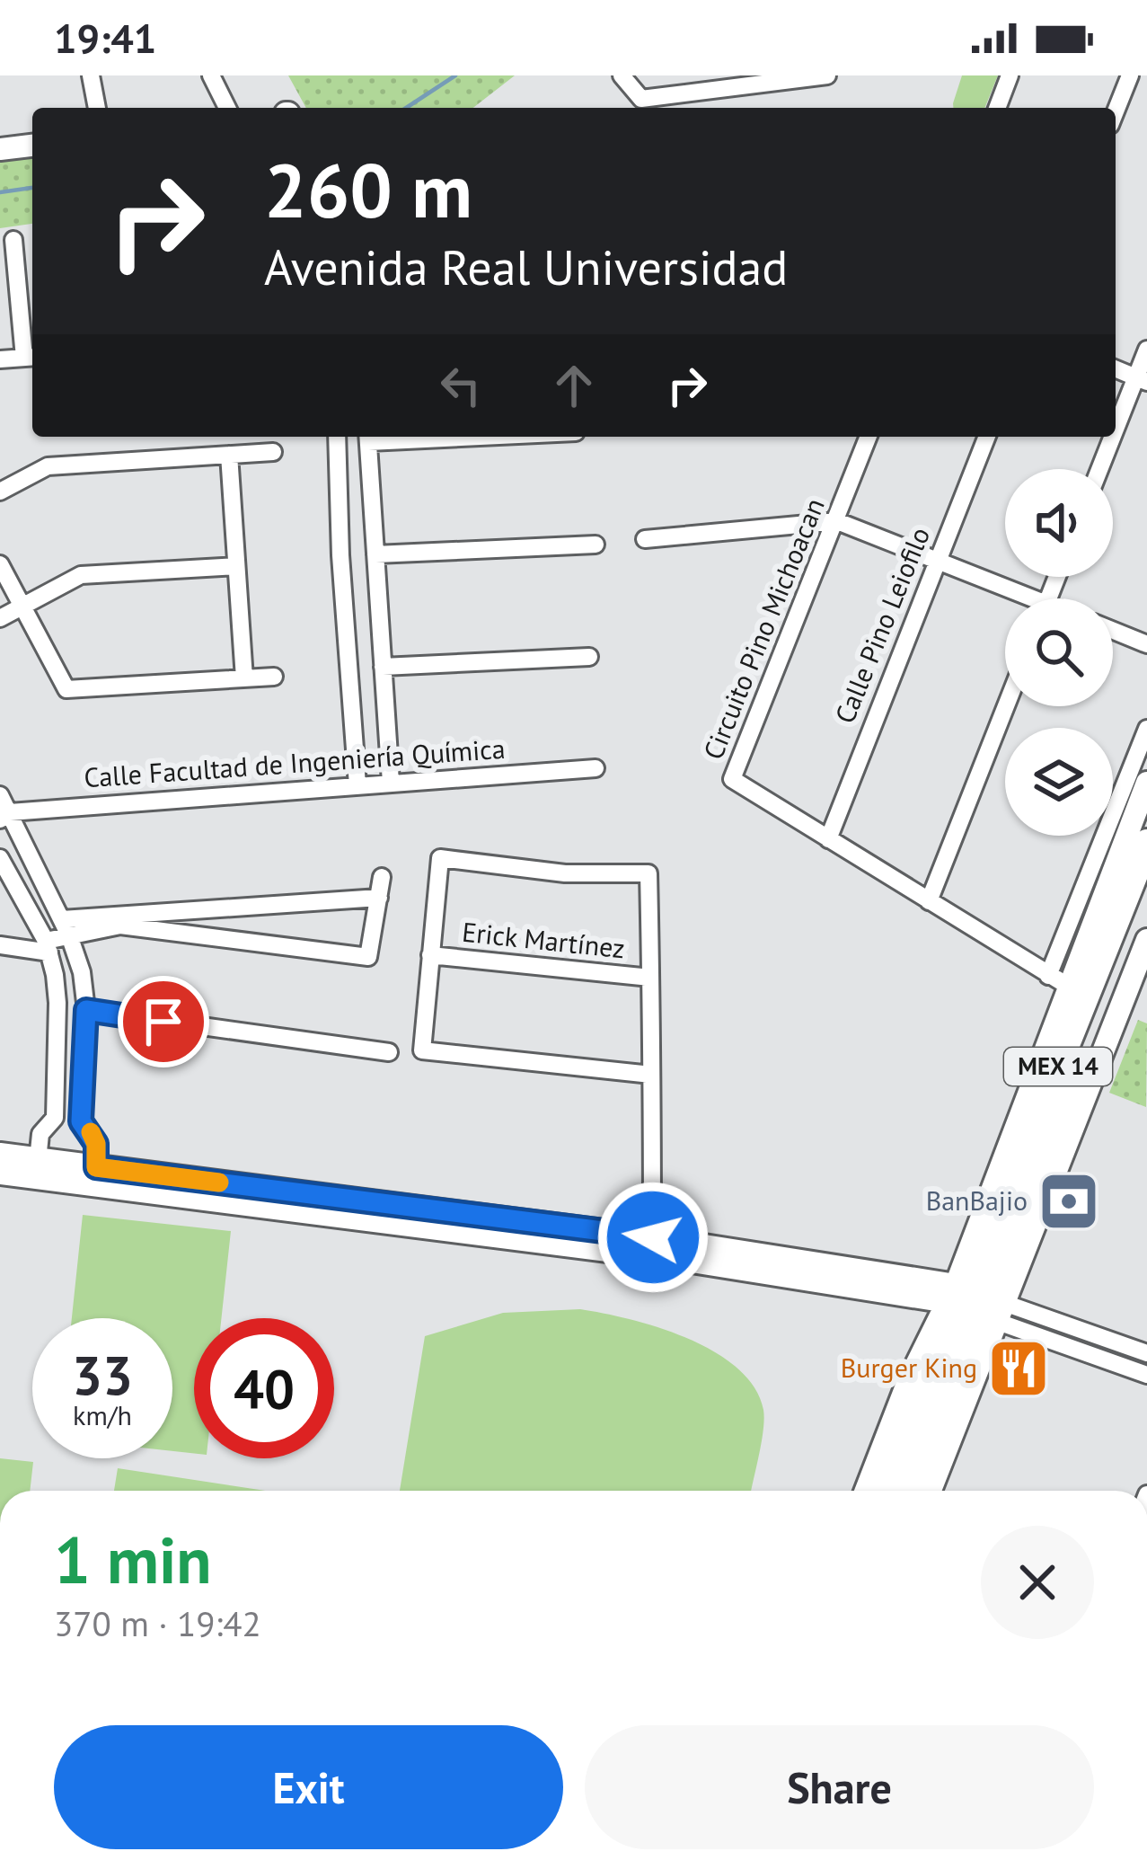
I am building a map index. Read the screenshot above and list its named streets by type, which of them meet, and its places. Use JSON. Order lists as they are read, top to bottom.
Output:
{
  "streets": {
    "main road": ["MEX 14"],
    "street": [
      "Calle Pino Leiofilo",
      "Circuito Pino Michoacan",
      "Calle Facultad de Ingenierίa Quίmica",
      "Erick Martínez"
    ]
  },
  "crossings": [
    ["Calle Pino Leiofilo", "Circuito Pino Michoacan"],
    ["Circuito Pino Michoacan", "MEX 14"]
  ],
  "places": {
    "bank": ["BanBajio"],
    "restaurant": ["Burger King"]
  },
  "page": {
    "status": "19:41",
    "turn": ["260 m", "Avenida Real Universidad"],
    "speed": "33 km/h",
    "limit": "40",
    "heading": ["1 min", "370 m · 19:42"],
    "buttons": ["Exit", "Share"]
  }
}
